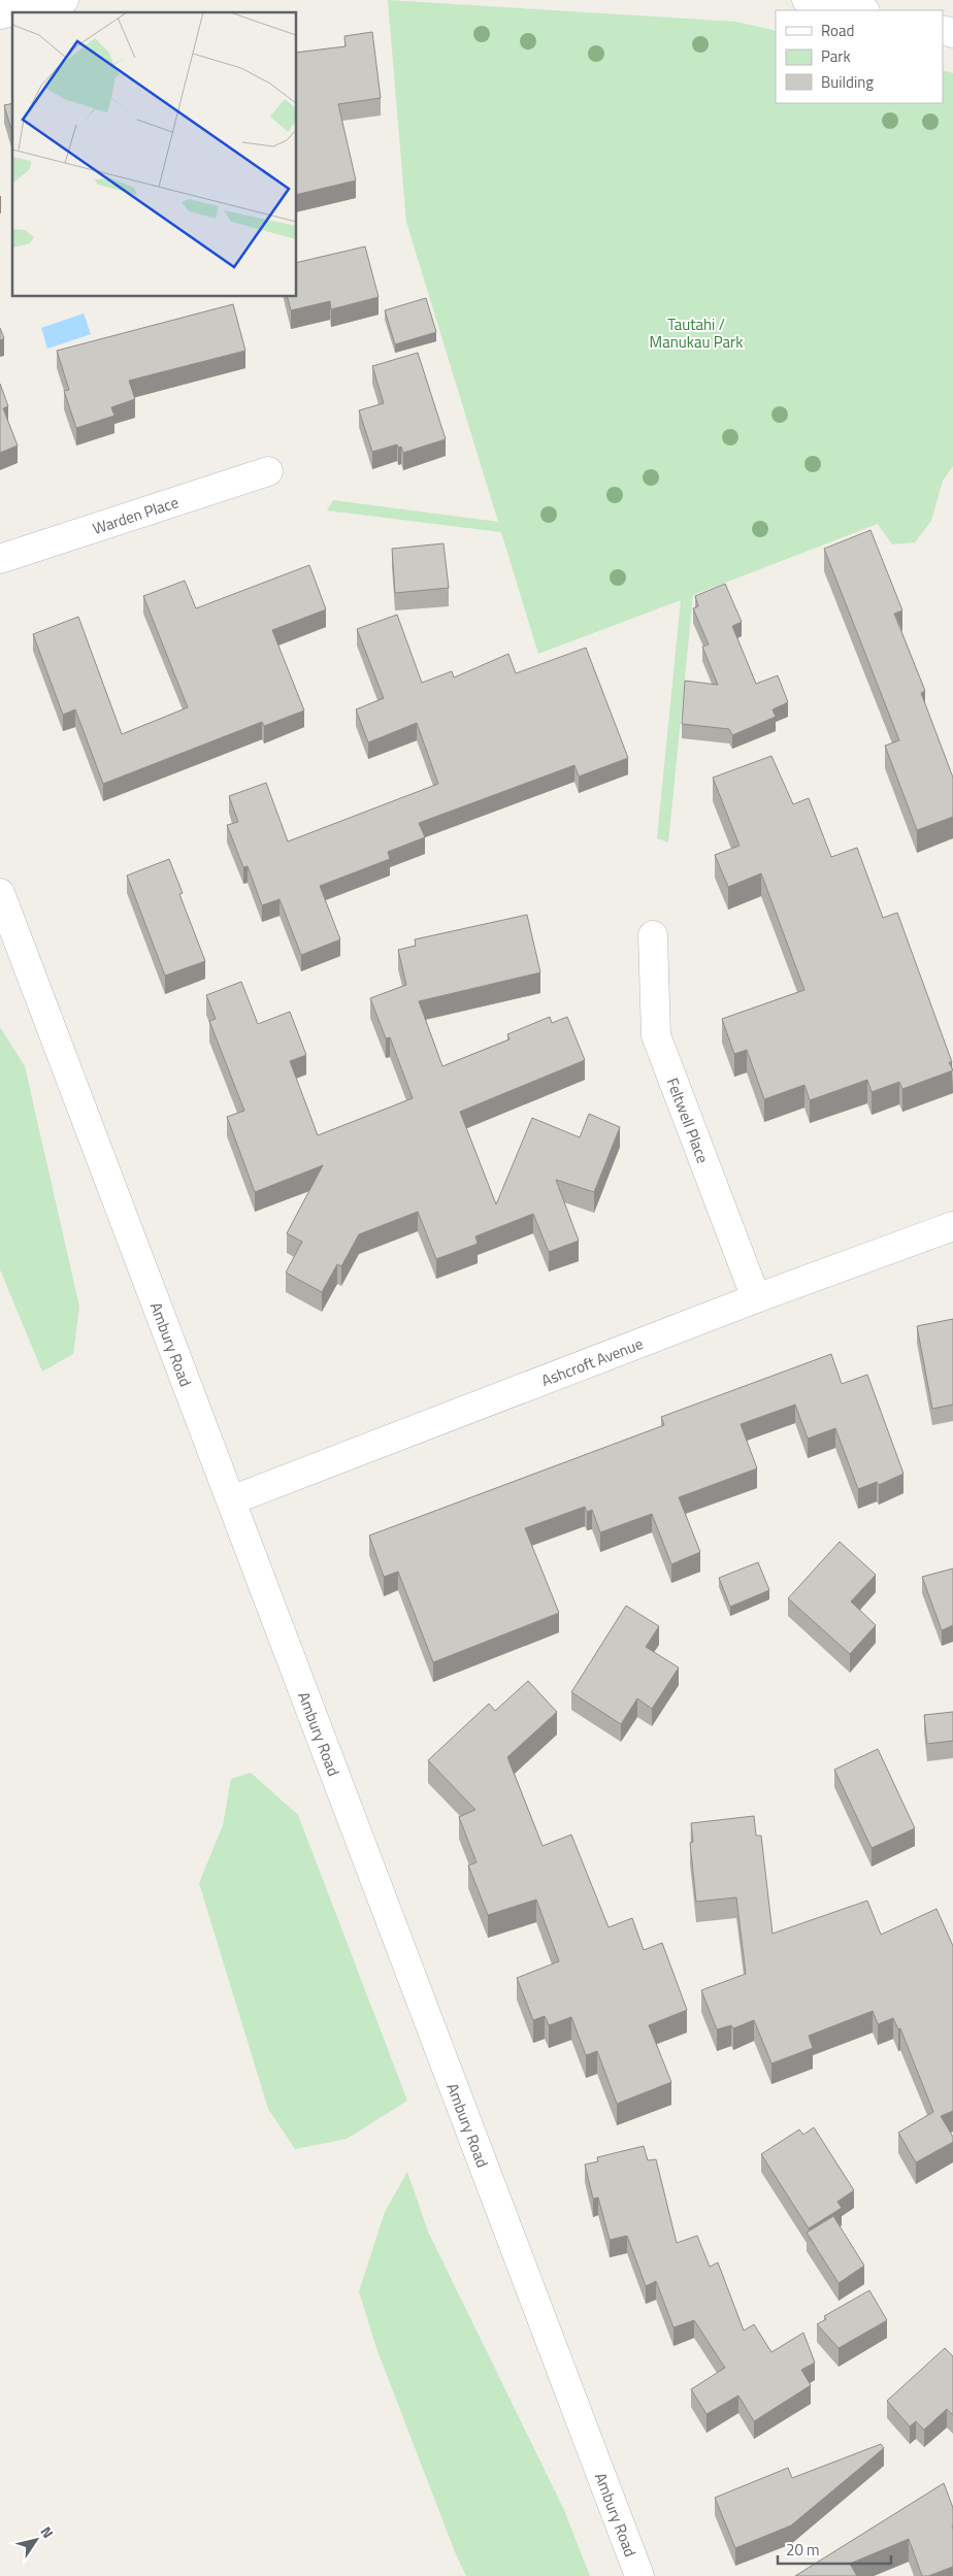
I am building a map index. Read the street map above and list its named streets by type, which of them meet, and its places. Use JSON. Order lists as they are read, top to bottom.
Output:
{
  "streets": {
    "street": [
      "Warden Place",
      "Feltwell Place",
      "Ambury Road",
      "Ashcroft Avenue"
    ]
  },
  "crossings": [
    ["Feltwell Place", "Ashcroft Avenue"],
    ["Ambury Road", "Ashcroft Avenue"]
  ],
  "parks": ["Tautahi / Manukau Park"],
  "legend": ["Road", "Park", "Building"],
  "scale_bar": "20 m",
  "north": "top right"
}
